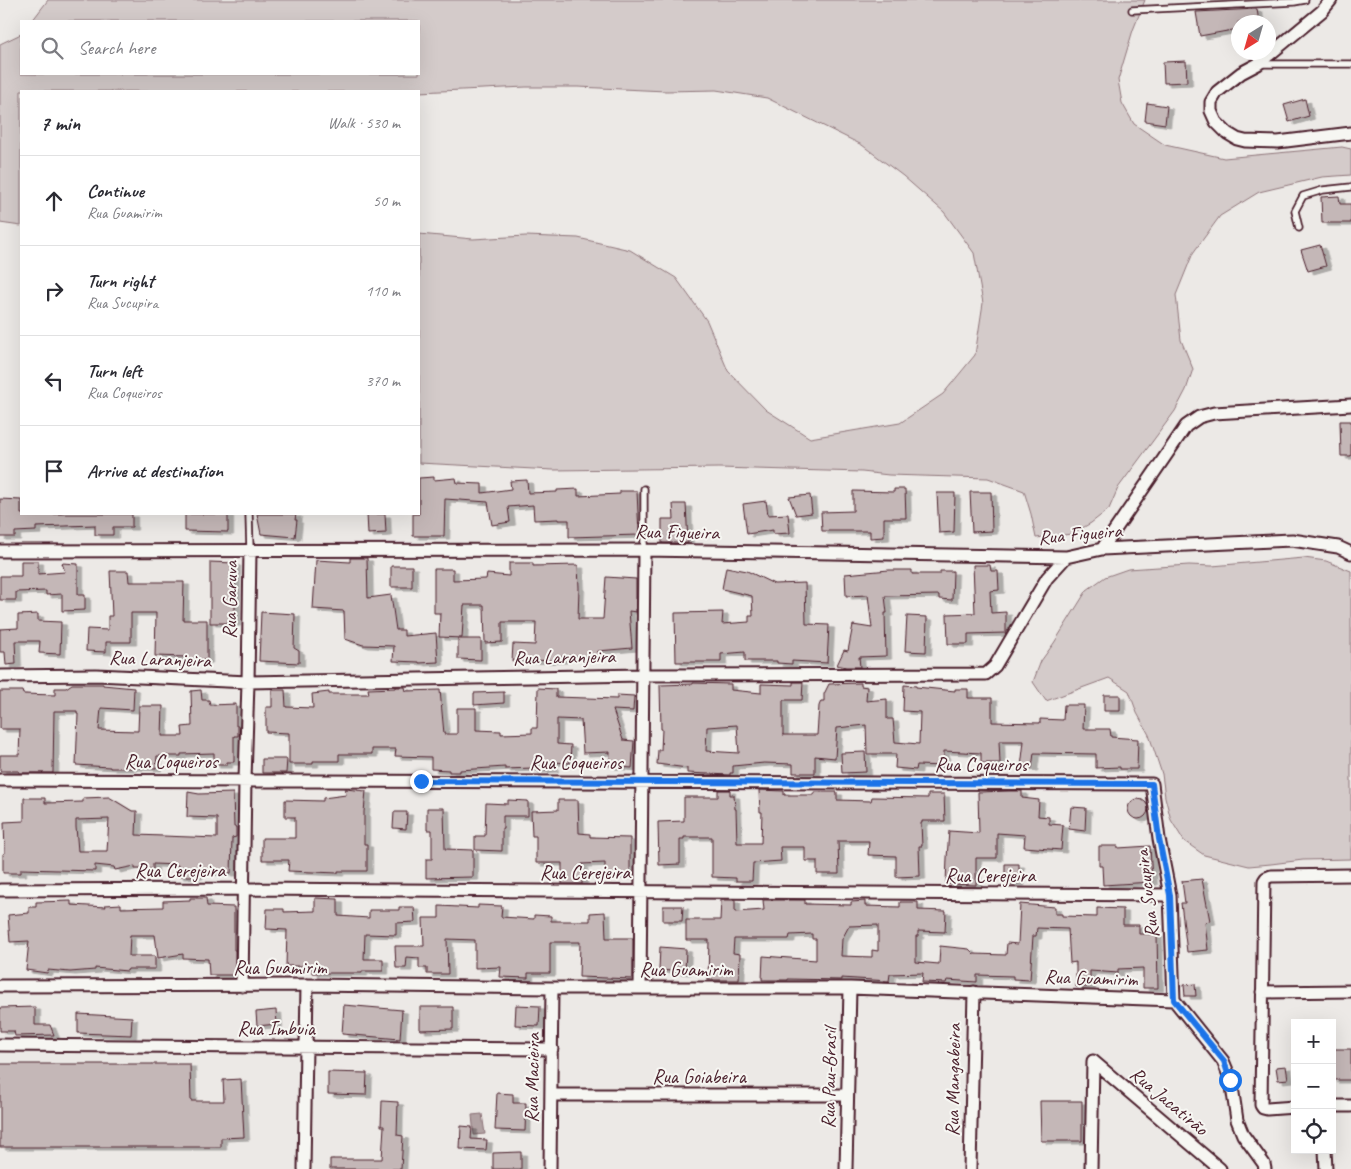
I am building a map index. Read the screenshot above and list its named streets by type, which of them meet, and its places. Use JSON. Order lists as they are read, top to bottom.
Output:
{
  "streets": {
    "street": [
      "Rua Figueira",
      "Rua Garuva",
      "Rua Laranjeira",
      "Rua Coqueiros",
      "Rua Cerejeira",
      "Rua Sucupira",
      "Rua Guamirim",
      "Rua Imbuia",
      "Rua Goiabeira",
      "Rua Macieira",
      "Rua Pau-Brasil",
      "Rua Mangabeira",
      "Rua Jacatirão"
    ]
  },
  "crossings": [
    ["Rua Figueira", "Rua Garuva"],
    ["Rua Figueira", "Rua Laranjeira"],
    ["Rua Garuva", "Rua Laranjeira"],
    ["Rua Garuva", "Rua Coqueiros"],
    ["Rua Garuva", "Rua Cerejeira"],
    ["Rua Garuva", "Rua Guamirim"],
    ["Rua Coqueiros", "Rua Sucupira"],
    ["Rua Cerejeira", "Rua Sucupira"],
    ["Rua Sucupira", "Rua Guamirim"],
    ["Rua Guamirim", "Rua Macieira"],
    ["Rua Guamirim", "Rua Pau-Brasil"],
    ["Rua Guamirim", "Rua Mangabeira"],
    ["Rua Imbuia", "Rua Macieira"],
    ["Rua Goiabeira", "Rua Macieira"],
    ["Rua Goiabeira", "Rua Pau-Brasil"]
  ],
  "north": "bottom left",
  "page": {
    "search": "Search here",
    "heading": ["7 min", "Walk · 530 m"],
    "list": [
      ["Continue", "Rua Guamirim", "50 m"],
      ["Turn right", "Rua Sucupira", "110 m"],
      ["Turn left", "Rua Coqueiros", "370 m"],
      "Arrive at destination"
    ],
    "map_buttons": ["+", "−"]
  }
}
